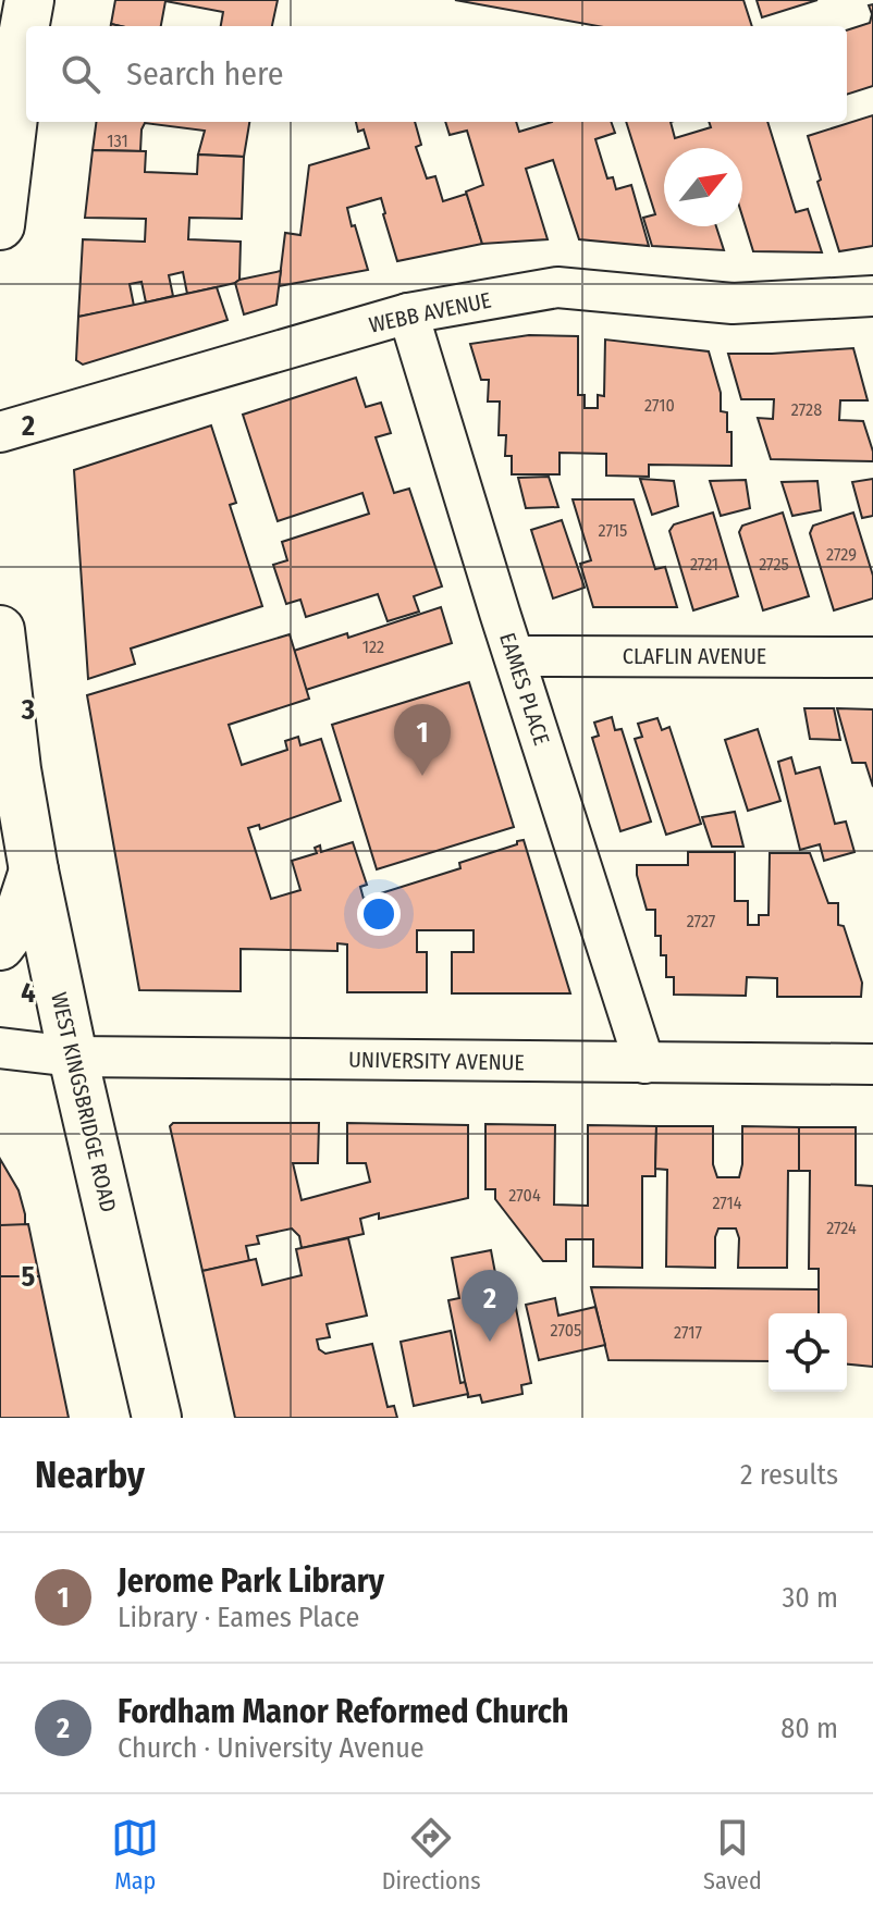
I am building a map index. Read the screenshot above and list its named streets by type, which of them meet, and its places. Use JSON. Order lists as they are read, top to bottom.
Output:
{
  "streets": {
    "main road": ["WEST KINGSBRIDGE ROAD"],
    "street": [
      "WEBB AVENUE",
      "CLAFLIN AVENUE",
      "EAMES PLACE",
      "UNIVERSITY AVENUE"
    ]
  },
  "crossings": [
    ["WEBB AVENUE", "EAMES PLACE"],
    ["CLAFLIN AVENUE", "EAMES PLACE"],
    ["EAMES PLACE", "UNIVERSITY AVENUE"],
    ["UNIVERSITY AVENUE", "WEST KINGSBRIDGE ROAD"]
  ],
  "house_numbers": [
    "131",
    "2710",
    "2728",
    "2715",
    "2729",
    "2721",
    "2725",
    "122",
    "2727",
    "2704",
    "2714",
    "2724",
    "2705",
    "2717"
  ],
  "north": "top right",
  "page": {
    "search": "Search here",
    "pins": ["1", "2"],
    "heading": ["Nearby", "2 results"],
    "list": [
      {
        "mark": "1",
        "name": "Jerome Park Library",
        "note": "Library · Eames Place",
        "value": "30 m"
      },
      {
        "mark": "2",
        "name": "Fordham Manor Reformed Church",
        "note": "Church · University Avenue",
        "value": "80 m"
      }
    ],
    "nav": ["Map", "Directions", "Saved"]
  },
  "grid": {
    "rows": [
      "2",
      "3",
      "4",
      "5"
    ]
  }
}
